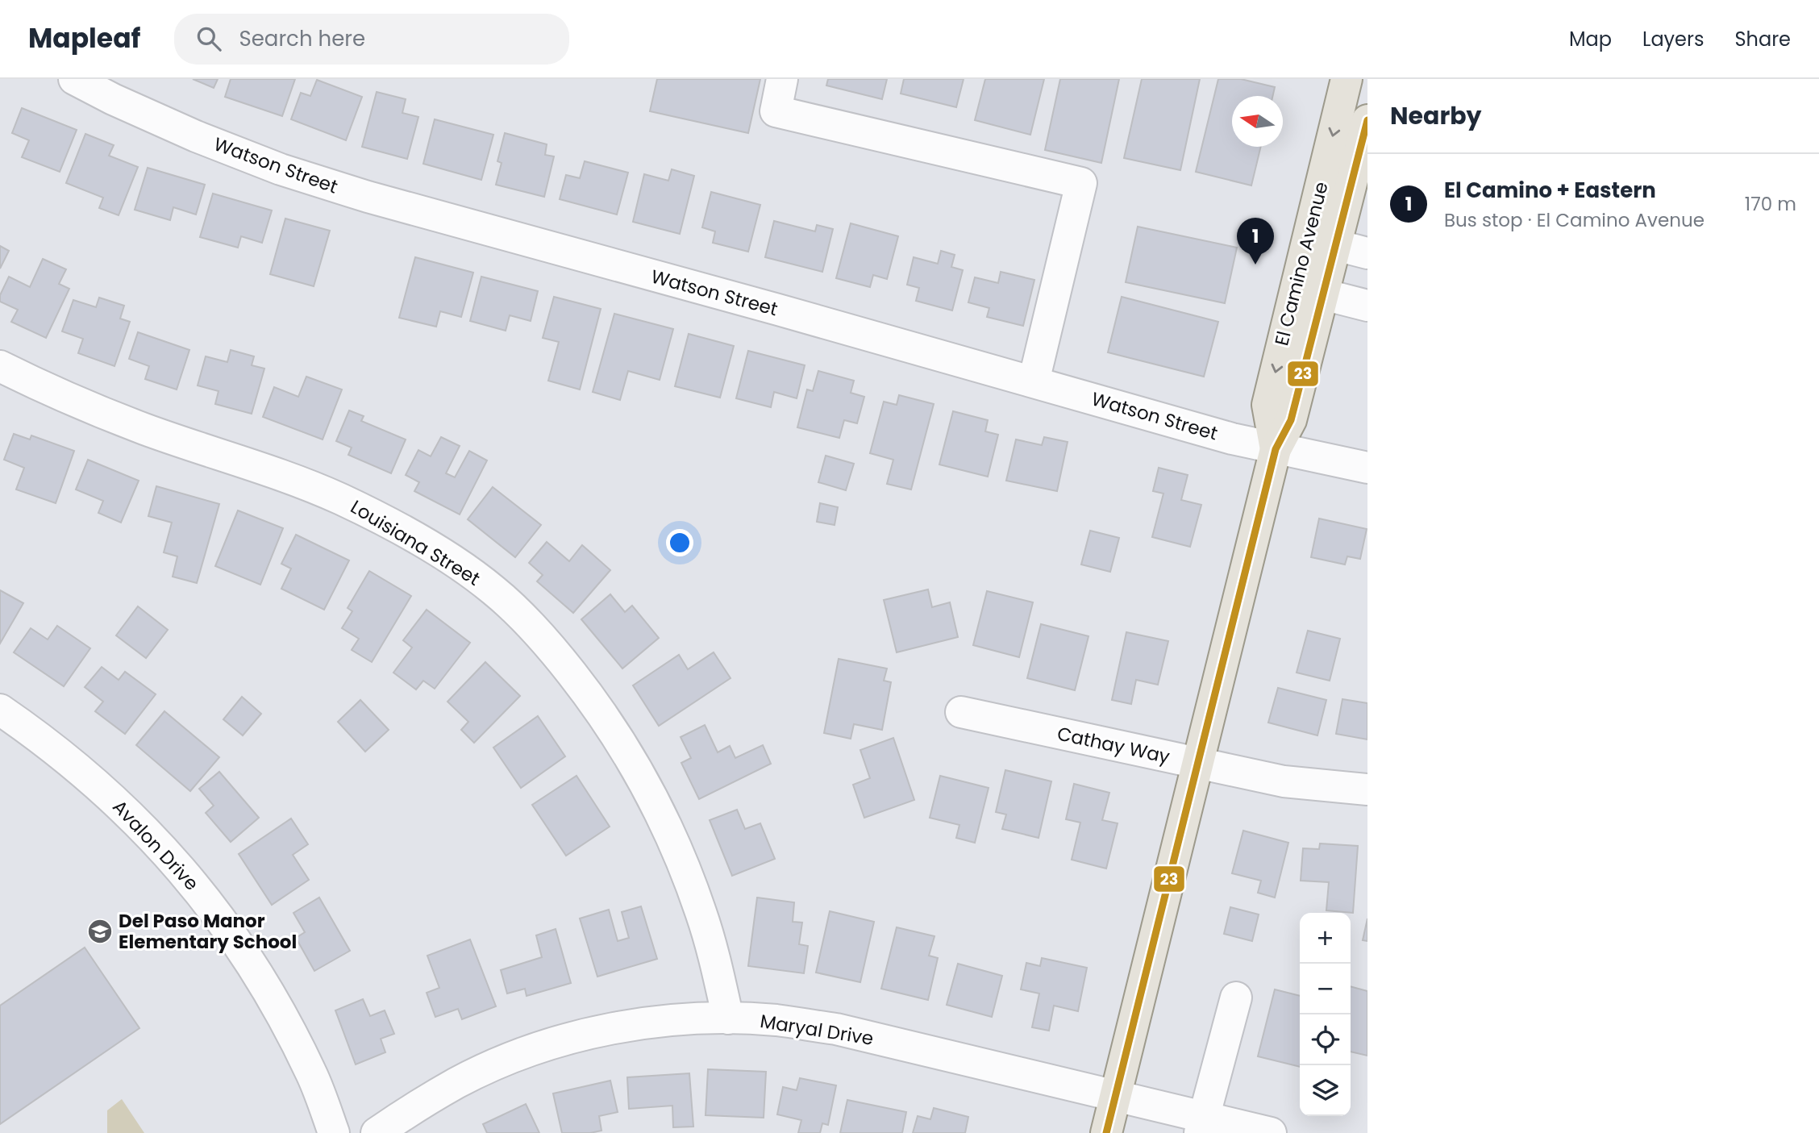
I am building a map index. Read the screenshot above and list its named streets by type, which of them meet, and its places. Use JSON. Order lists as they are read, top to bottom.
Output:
{
  "streets": {
    "main road": ["El Camino Avenue"],
    "street": [
      "Watson Street",
      "Louisiana Street",
      "Cathay Way",
      "Avalon Drive",
      "Maryal Drive"
    ]
  },
  "crossings": [
    ["Watson Street", "El Camino Avenue"],
    ["El Camino Avenue", "Cathay Way"],
    ["El Camino Avenue", "Maryal Drive"],
    ["Louisiana Street", "Maryal Drive"]
  ],
  "places": {
    "school or university": ["Del Paso Manor Elementary School"]
  },
  "lines": ["transit line 23"],
  "north": "left",
  "page": {
    "header": "Mapleaf",
    "search": "Search here",
    "nav": ["Map", "Layers", "Share"],
    "heading": "Nearby",
    "list": [
      {
        "mark": "1",
        "name": "El Camino + Eastern",
        "note": "Bus stop · El Camino Avenue",
        "value": "170 m"
      }
    ],
    "pins": "1",
    "map_buttons": ["+", "−"]
  }
}
